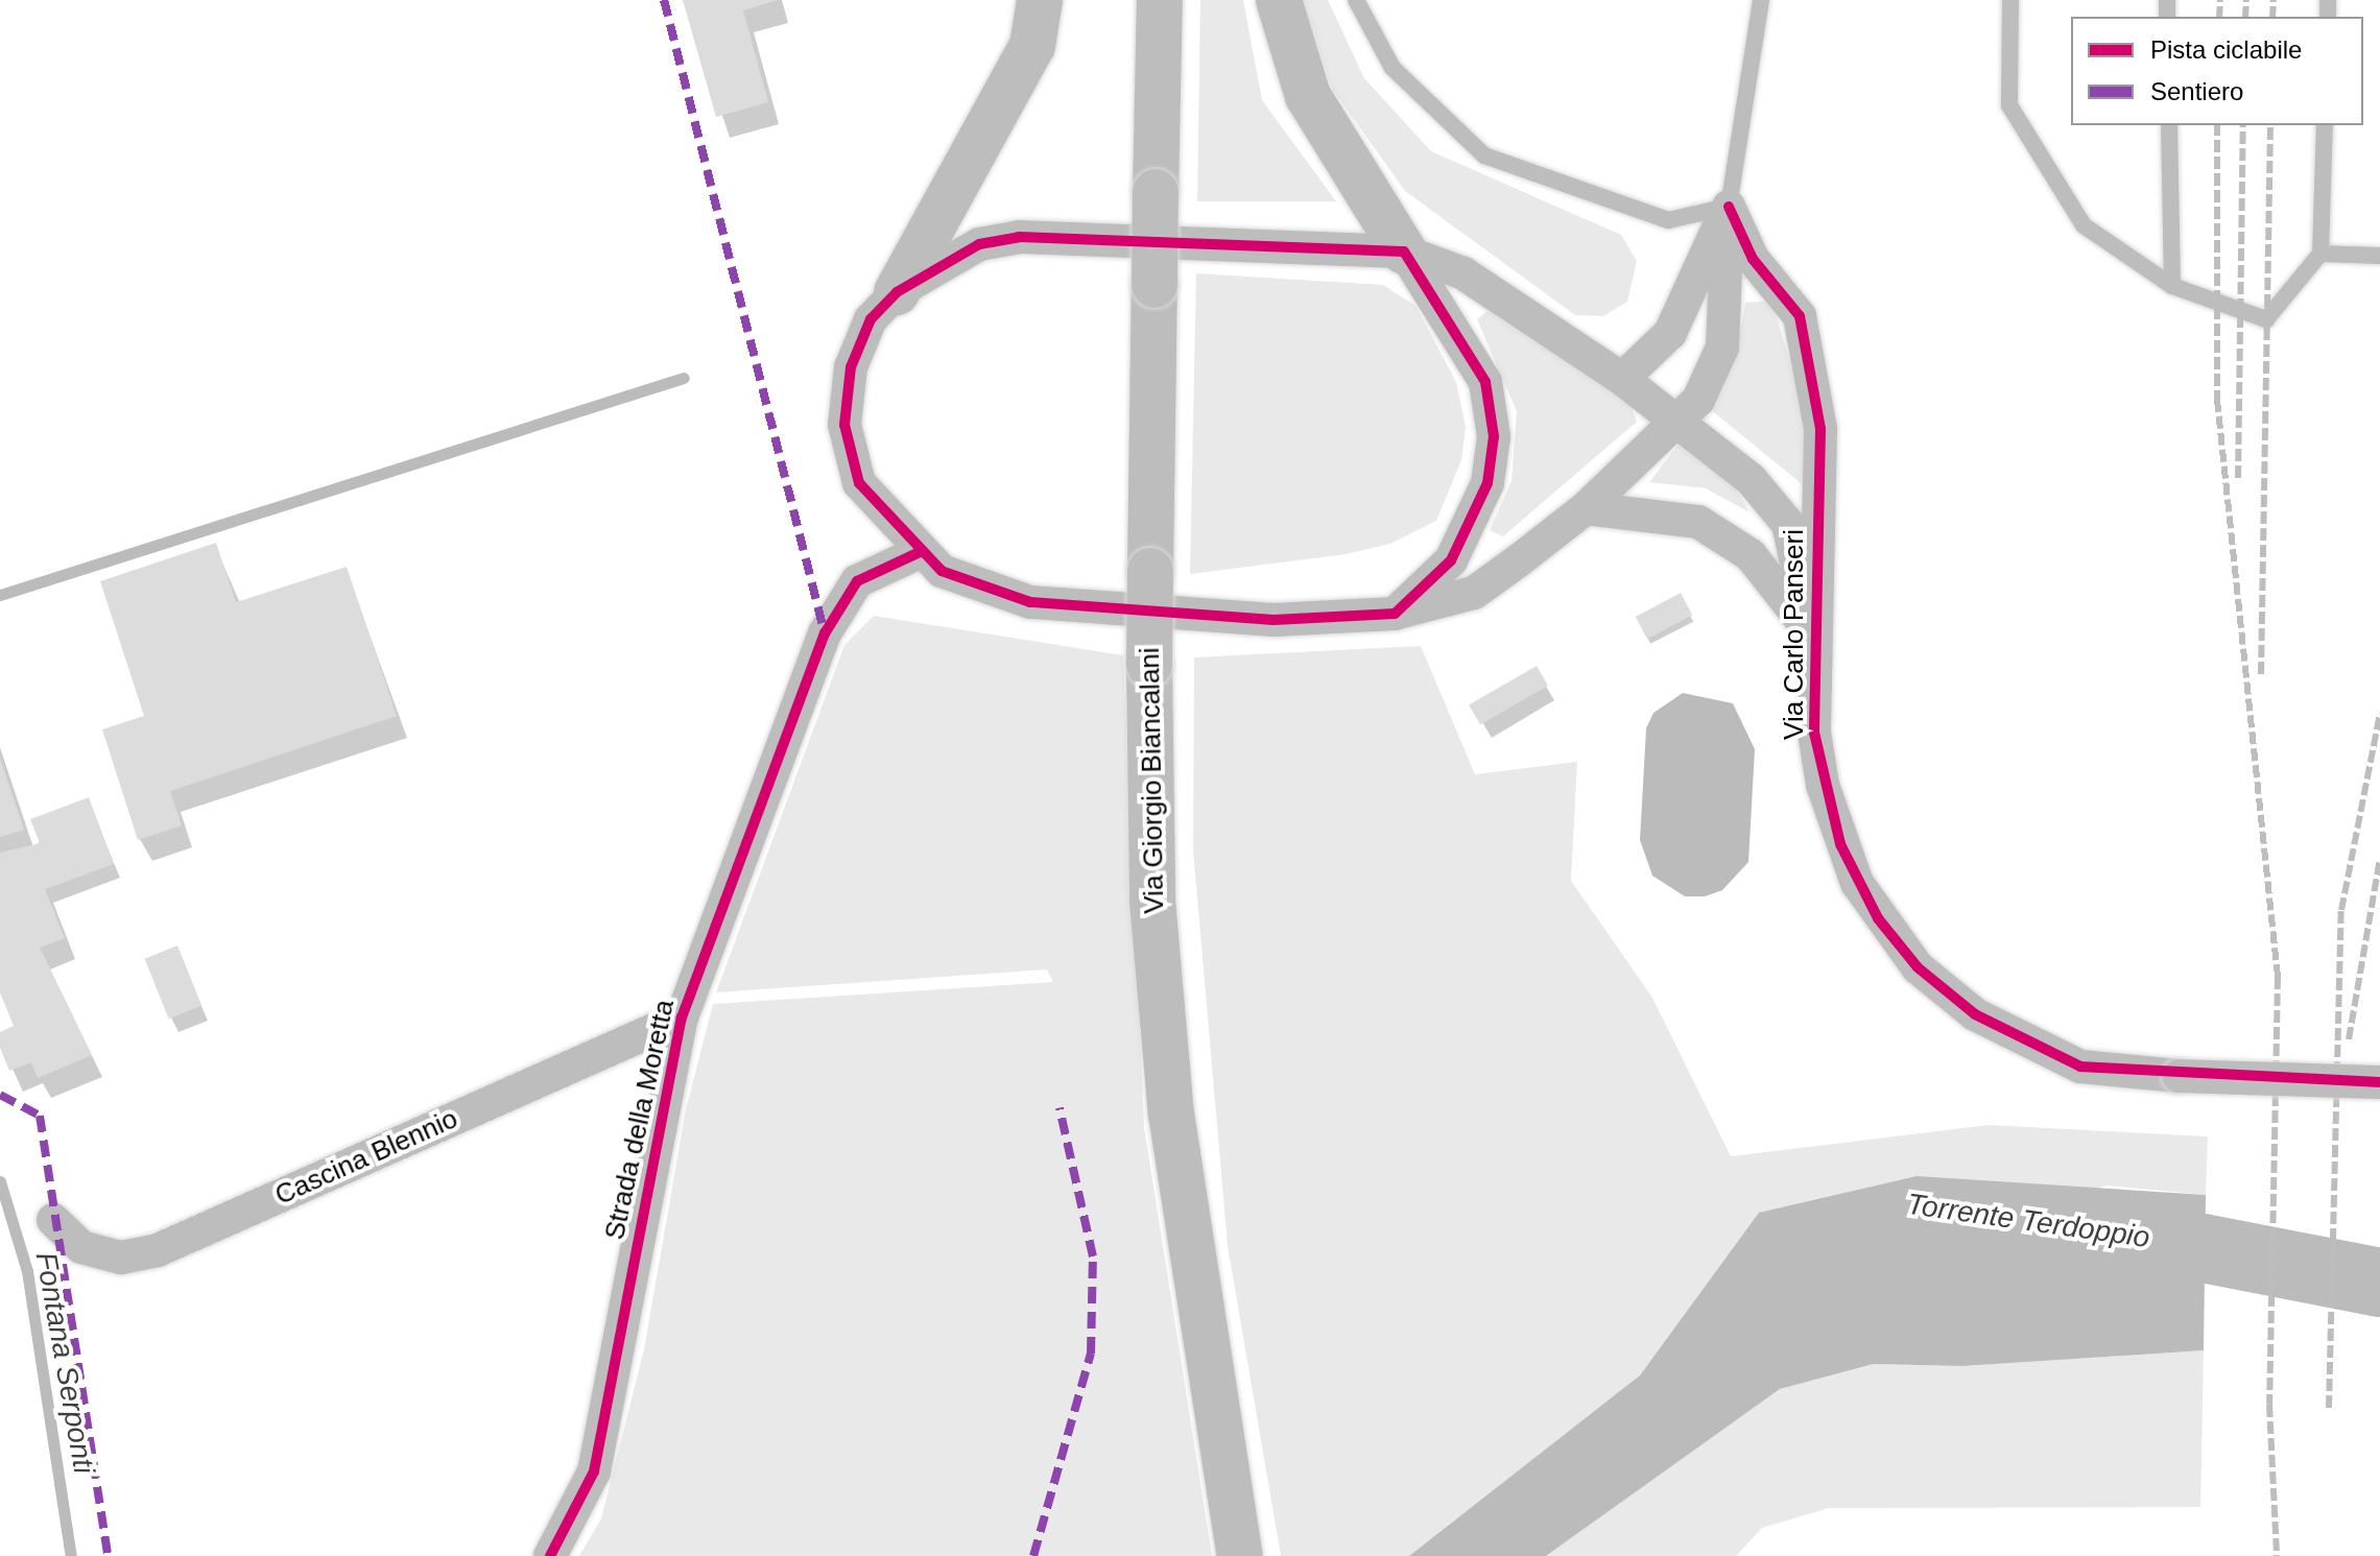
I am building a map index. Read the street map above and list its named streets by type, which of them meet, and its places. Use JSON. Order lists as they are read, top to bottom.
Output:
{
  "streets": {
    "main road": ["Via Giorgio Biancalani"],
    "street": ["Via Carlo Panseri", "Strada della Moretta", "Cascina Blennio"]
  },
  "crossings": [
    ["Via Carlo Panseri", "Strada della Moretta"],
    ["Strada della Moretta", "Cascina Blennio"]
  ],
  "water": ["Torrente Terdoppio", "Fontana Serponti"],
  "legend": ["Pista ciclabile", "Sentiero"]
}
